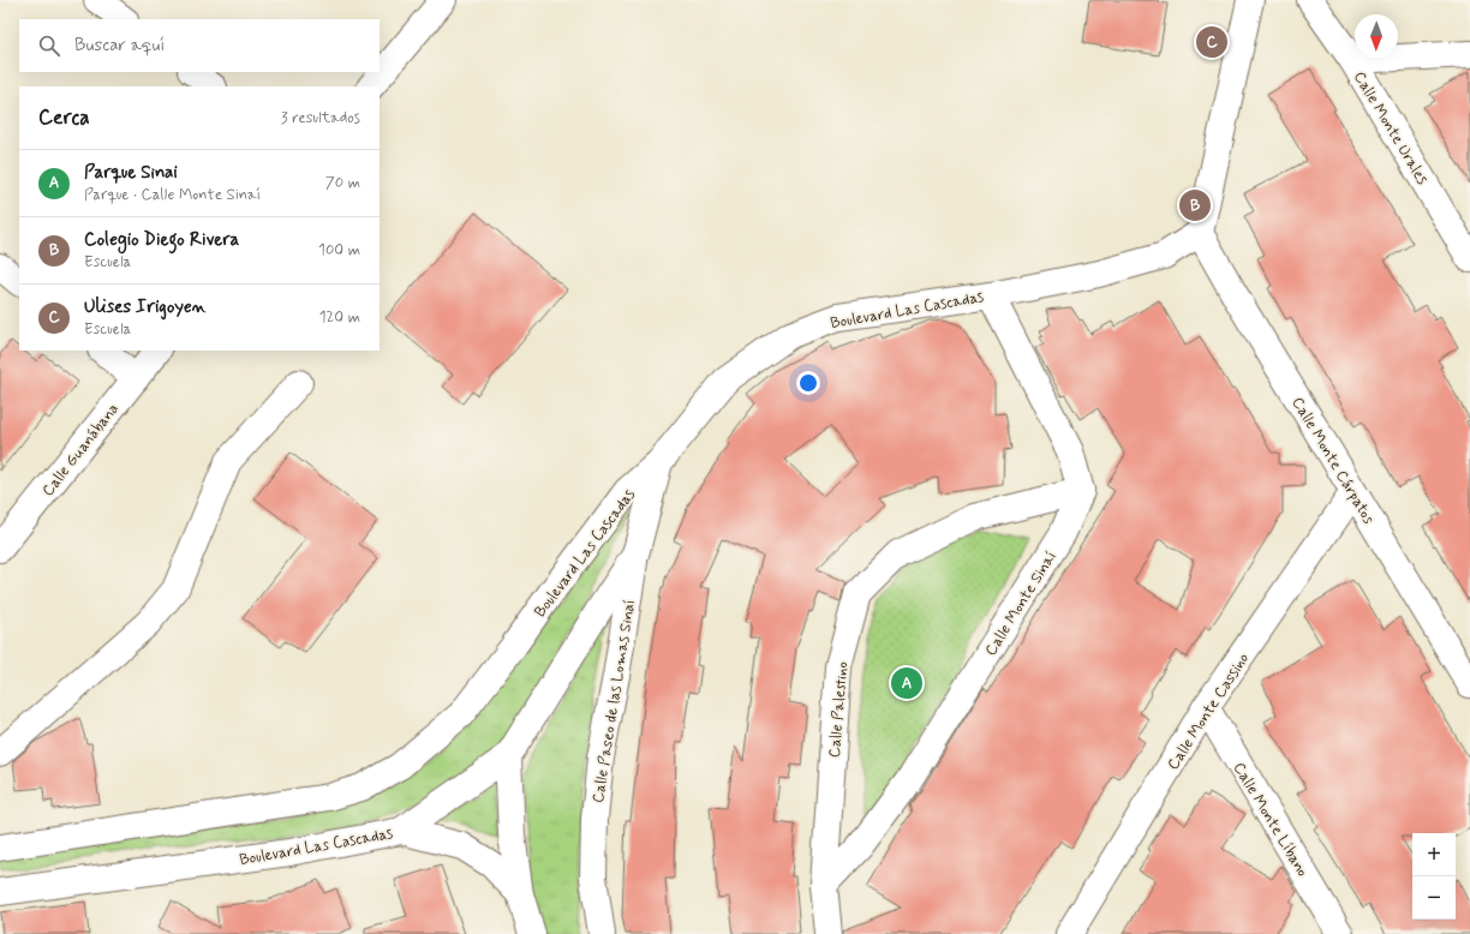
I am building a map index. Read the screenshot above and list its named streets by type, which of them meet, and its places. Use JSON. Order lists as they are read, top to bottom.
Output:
{
  "streets": {
    "street": [
      "Calle Monte Urales",
      "Boulevard Las Cascadas",
      "Calle Guanábana",
      "Calle Monte Cárpatos",
      "Calle Monte Sinaí",
      "Calle Paseo de las Lomas Sinaí",
      "Calle Palestino",
      "Calle Monte Cassino",
      "Calle Monte Líbano"
    ]
  },
  "crossings": [
    ["Boulevard Las Cascadas", "Calle Monte Cárpatos"],
    ["Boulevard Las Cascadas", "Calle Paseo de las Lomas Sinaí"],
    ["Calle Monte Cárpatos", "Calle Monte Cassino"],
    ["Calle Monte Sinaí", "Calle Palestino"],
    ["Calle Monte Cassino", "Calle Monte Líbano"]
  ],
  "north": "bottom",
  "page": {
    "search": "Buscar aquí",
    "pins": ["C", "B", "A"],
    "heading": ["Cerca", "3 resultados"],
    "list": [
      {
        "mark": "A",
        "name": "Parque Sinai",
        "note": "Parque · Calle Monte Sinaí",
        "value": "70 m"
      },
      {
        "mark": "B",
        "name": "Colegio Diego Rivera",
        "note": "Escuela",
        "value": "100 m"
      },
      {
        "mark": "C",
        "name": "Ulises Irigoyen",
        "note": "Escuela",
        "value": "120 m"
      }
    ],
    "map_buttons": ["+", "−"]
  }
}
